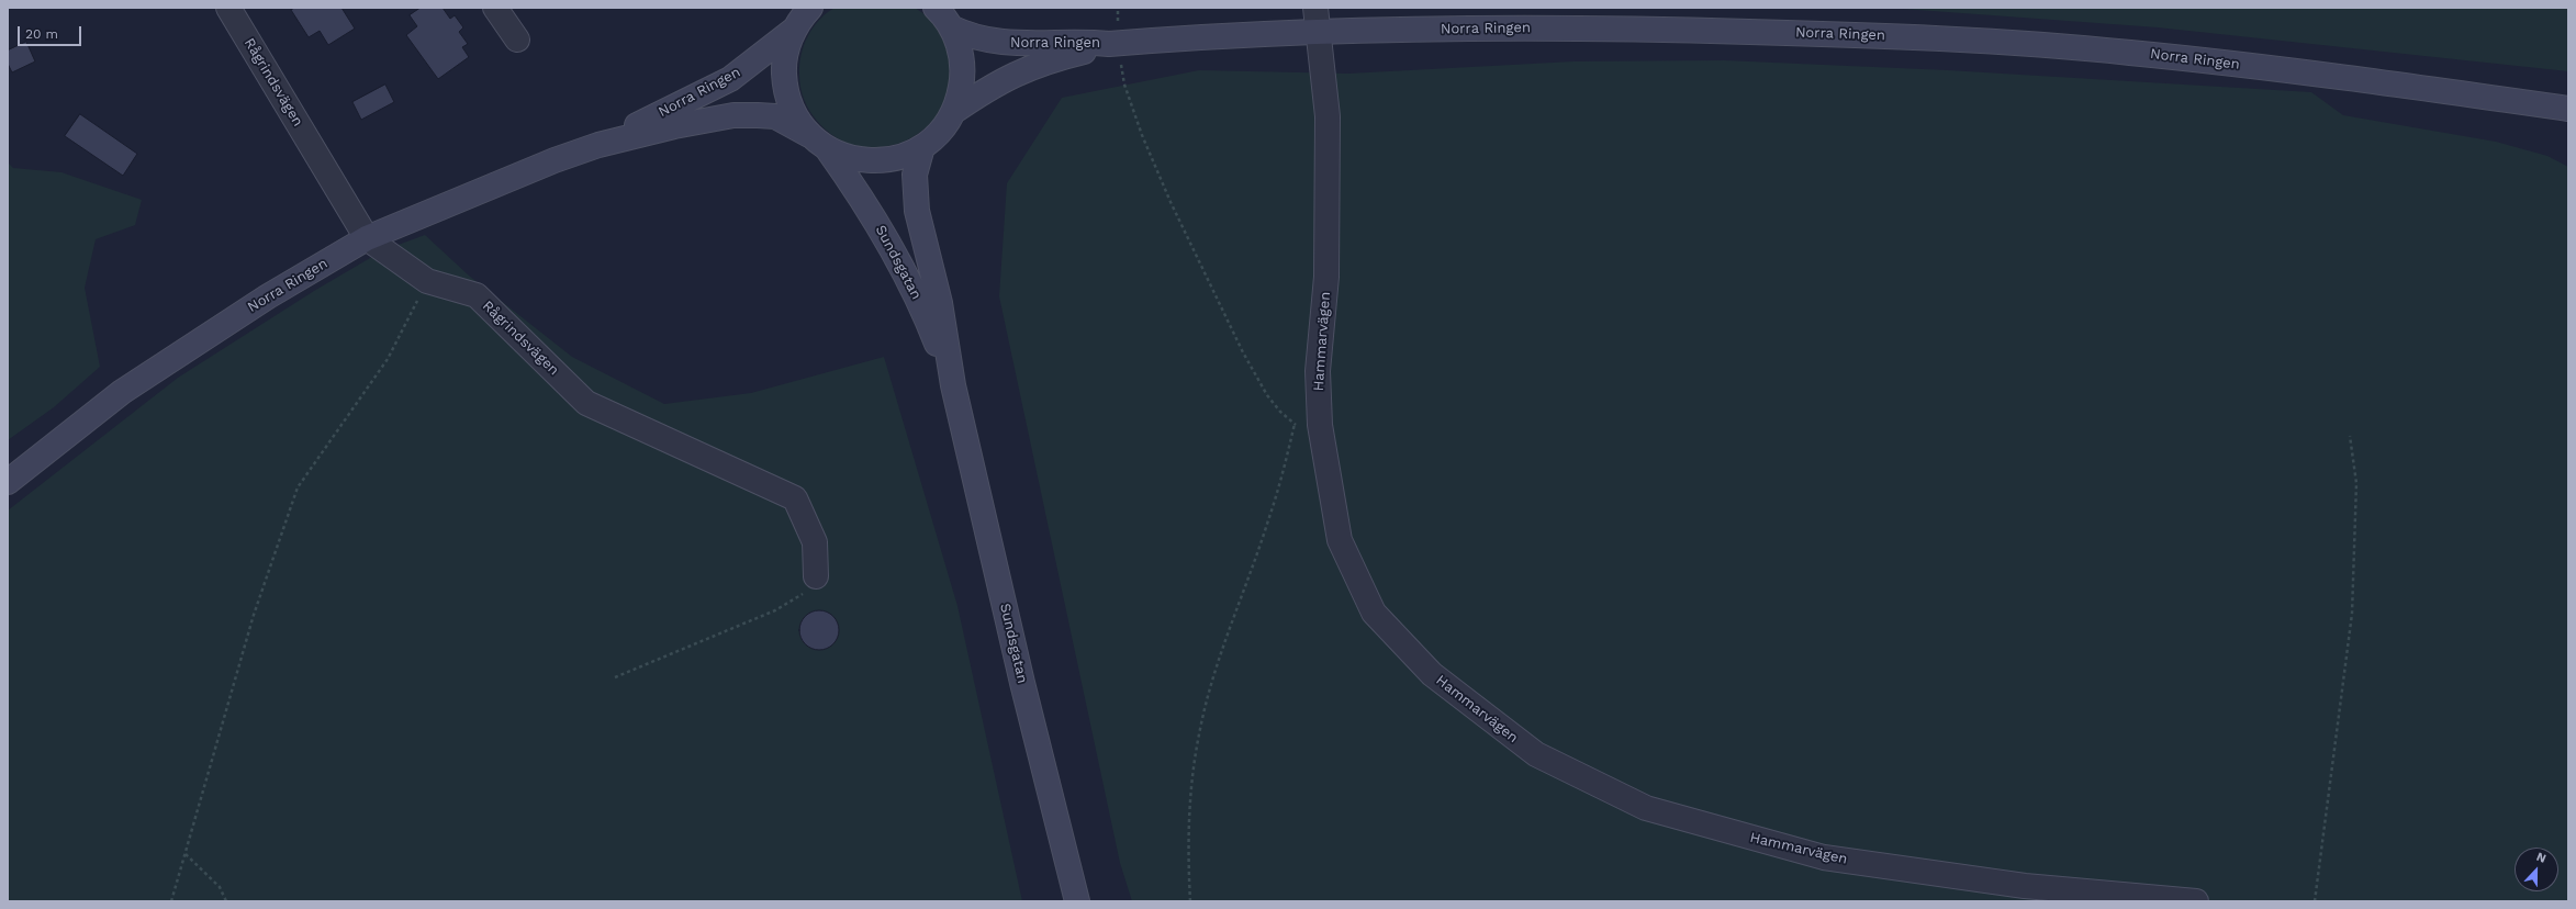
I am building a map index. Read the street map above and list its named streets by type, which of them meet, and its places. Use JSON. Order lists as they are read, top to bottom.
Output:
{
  "streets": {
    "main road": ["Norra Ringen", "Sundsgatan"],
    "street": ["Rågrindsvägen", "Hammarvägen"]
  },
  "crossings": [
    ["Norra Ringen", "Rågrindsvägen"],
    ["Norra Ringen", "Sundsgatan"],
    ["Norra Ringen", "Hammarvägen"]
  ],
  "scale_bar": "20 m",
  "north": "top"
}
